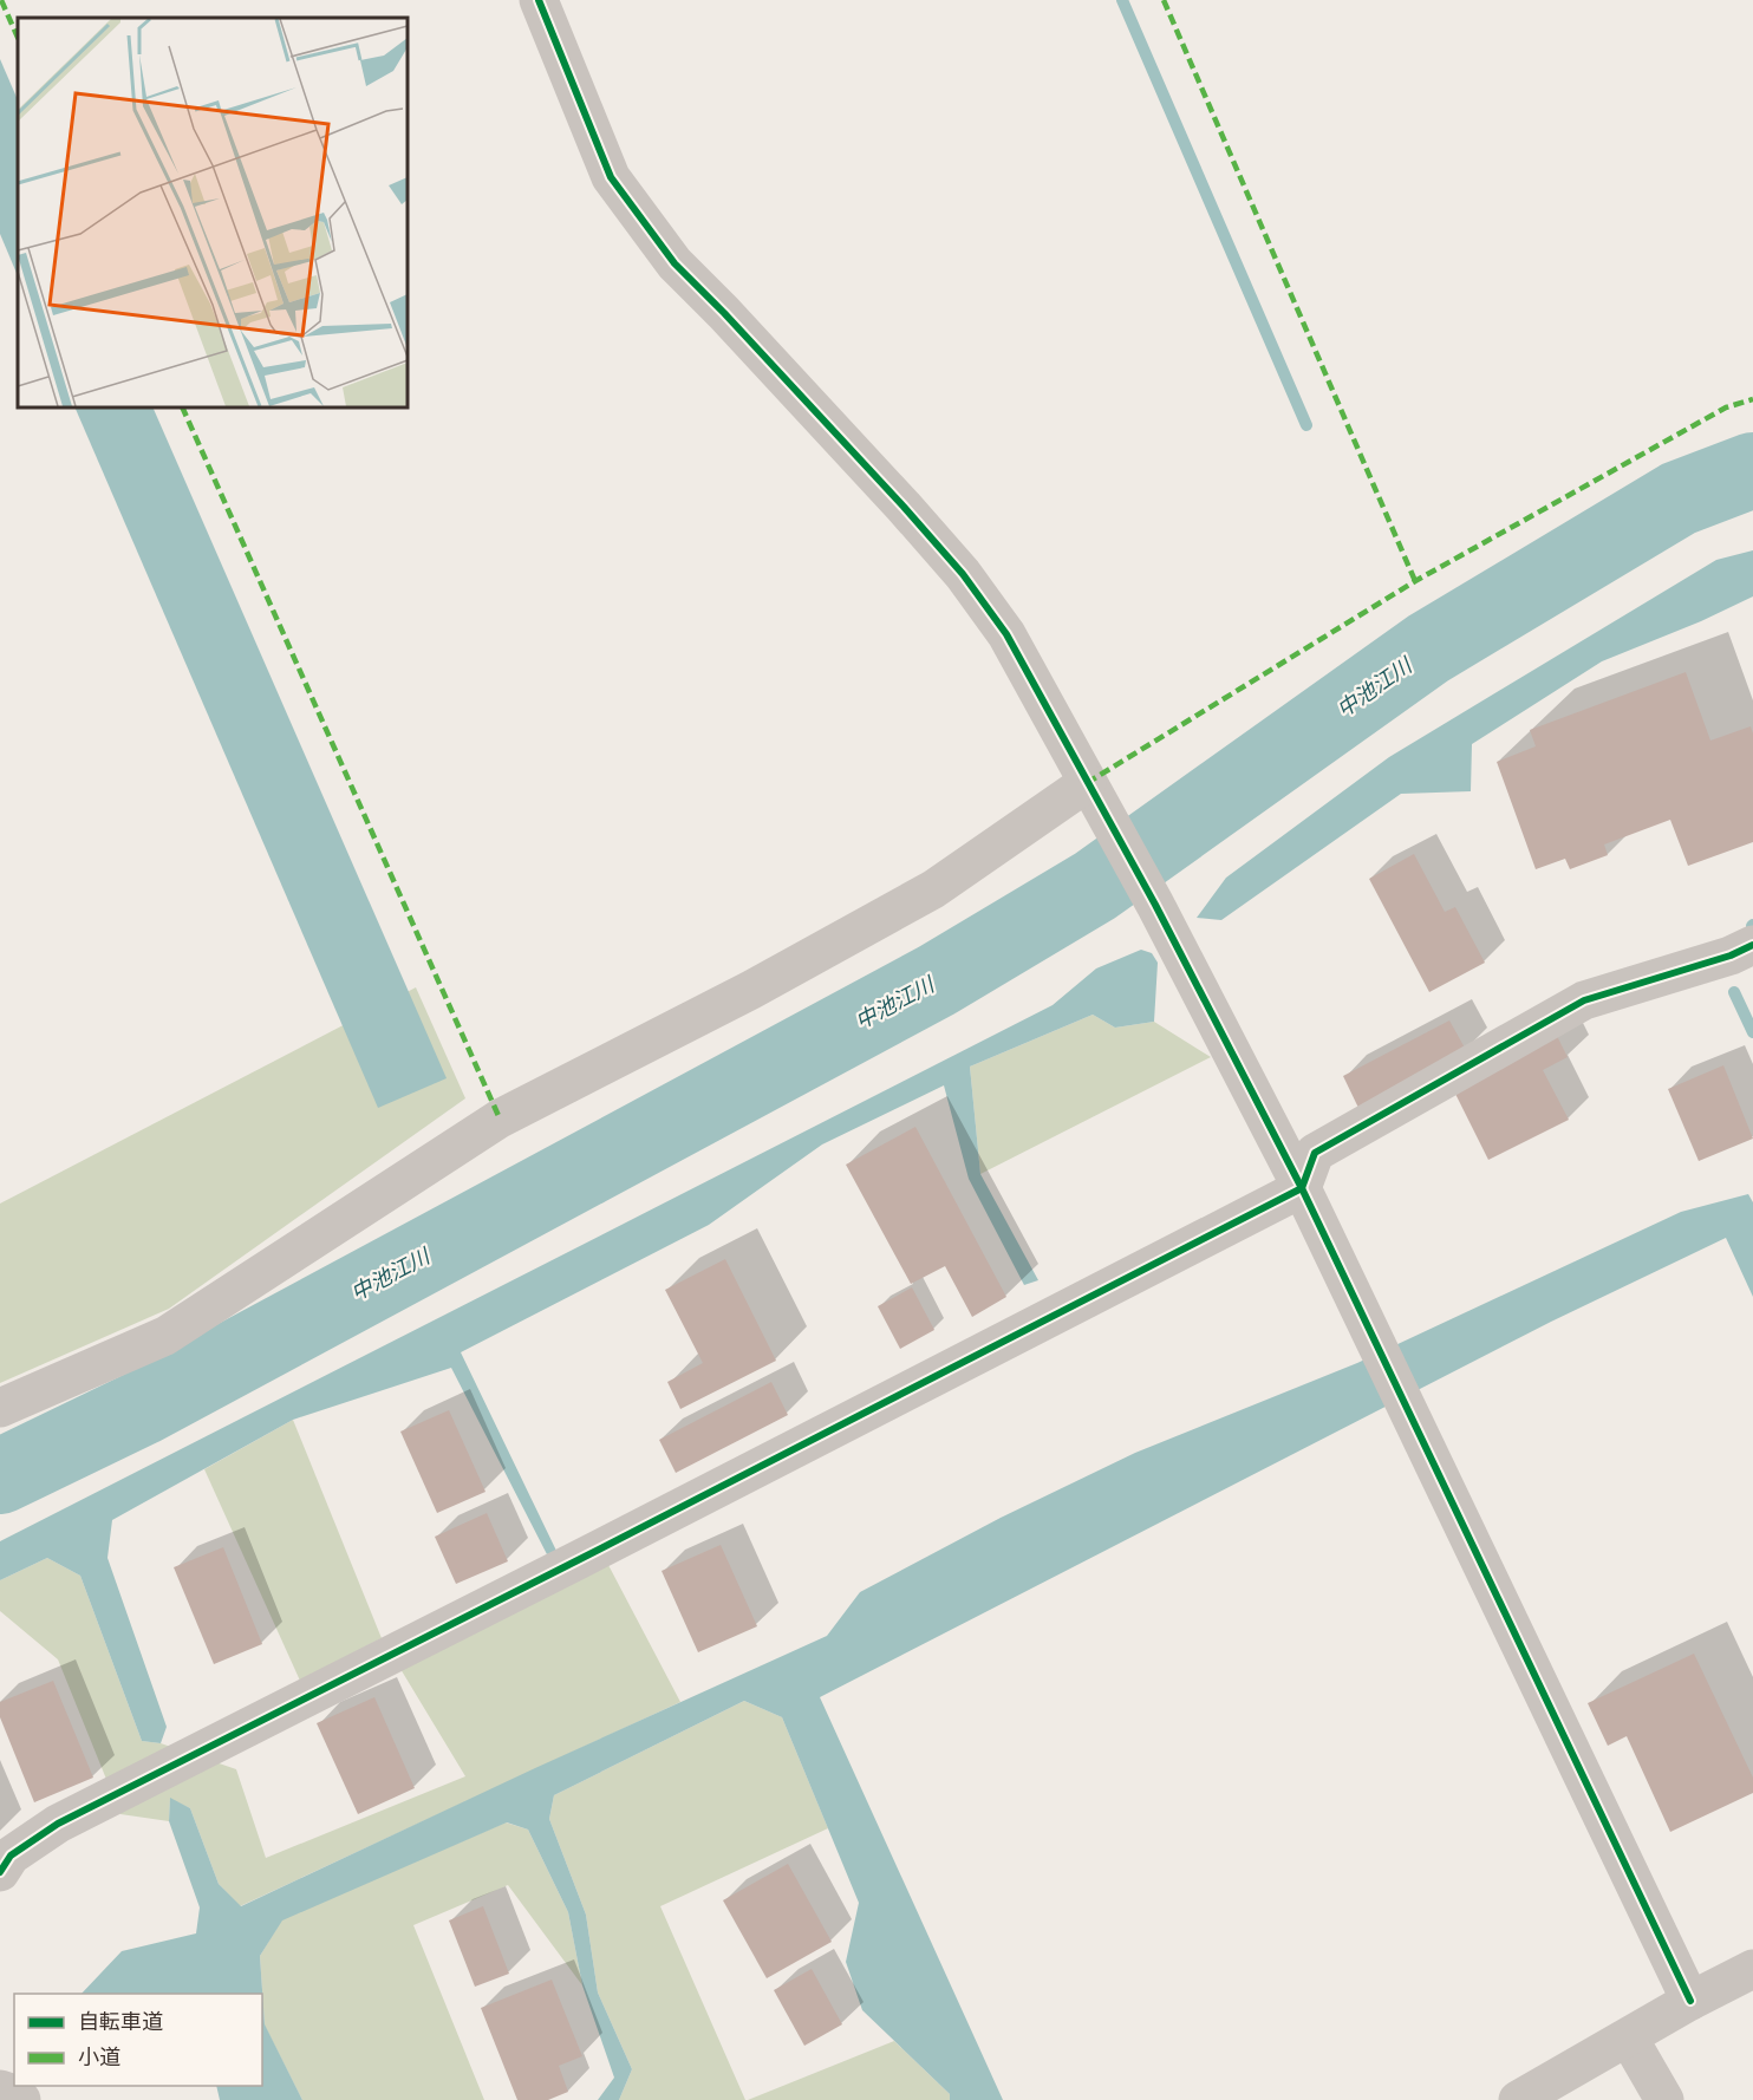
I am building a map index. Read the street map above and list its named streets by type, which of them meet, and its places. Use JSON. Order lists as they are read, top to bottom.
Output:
{
  "water": ["中池江川"],
  "legend": ["自転車道", "小道"]
}
